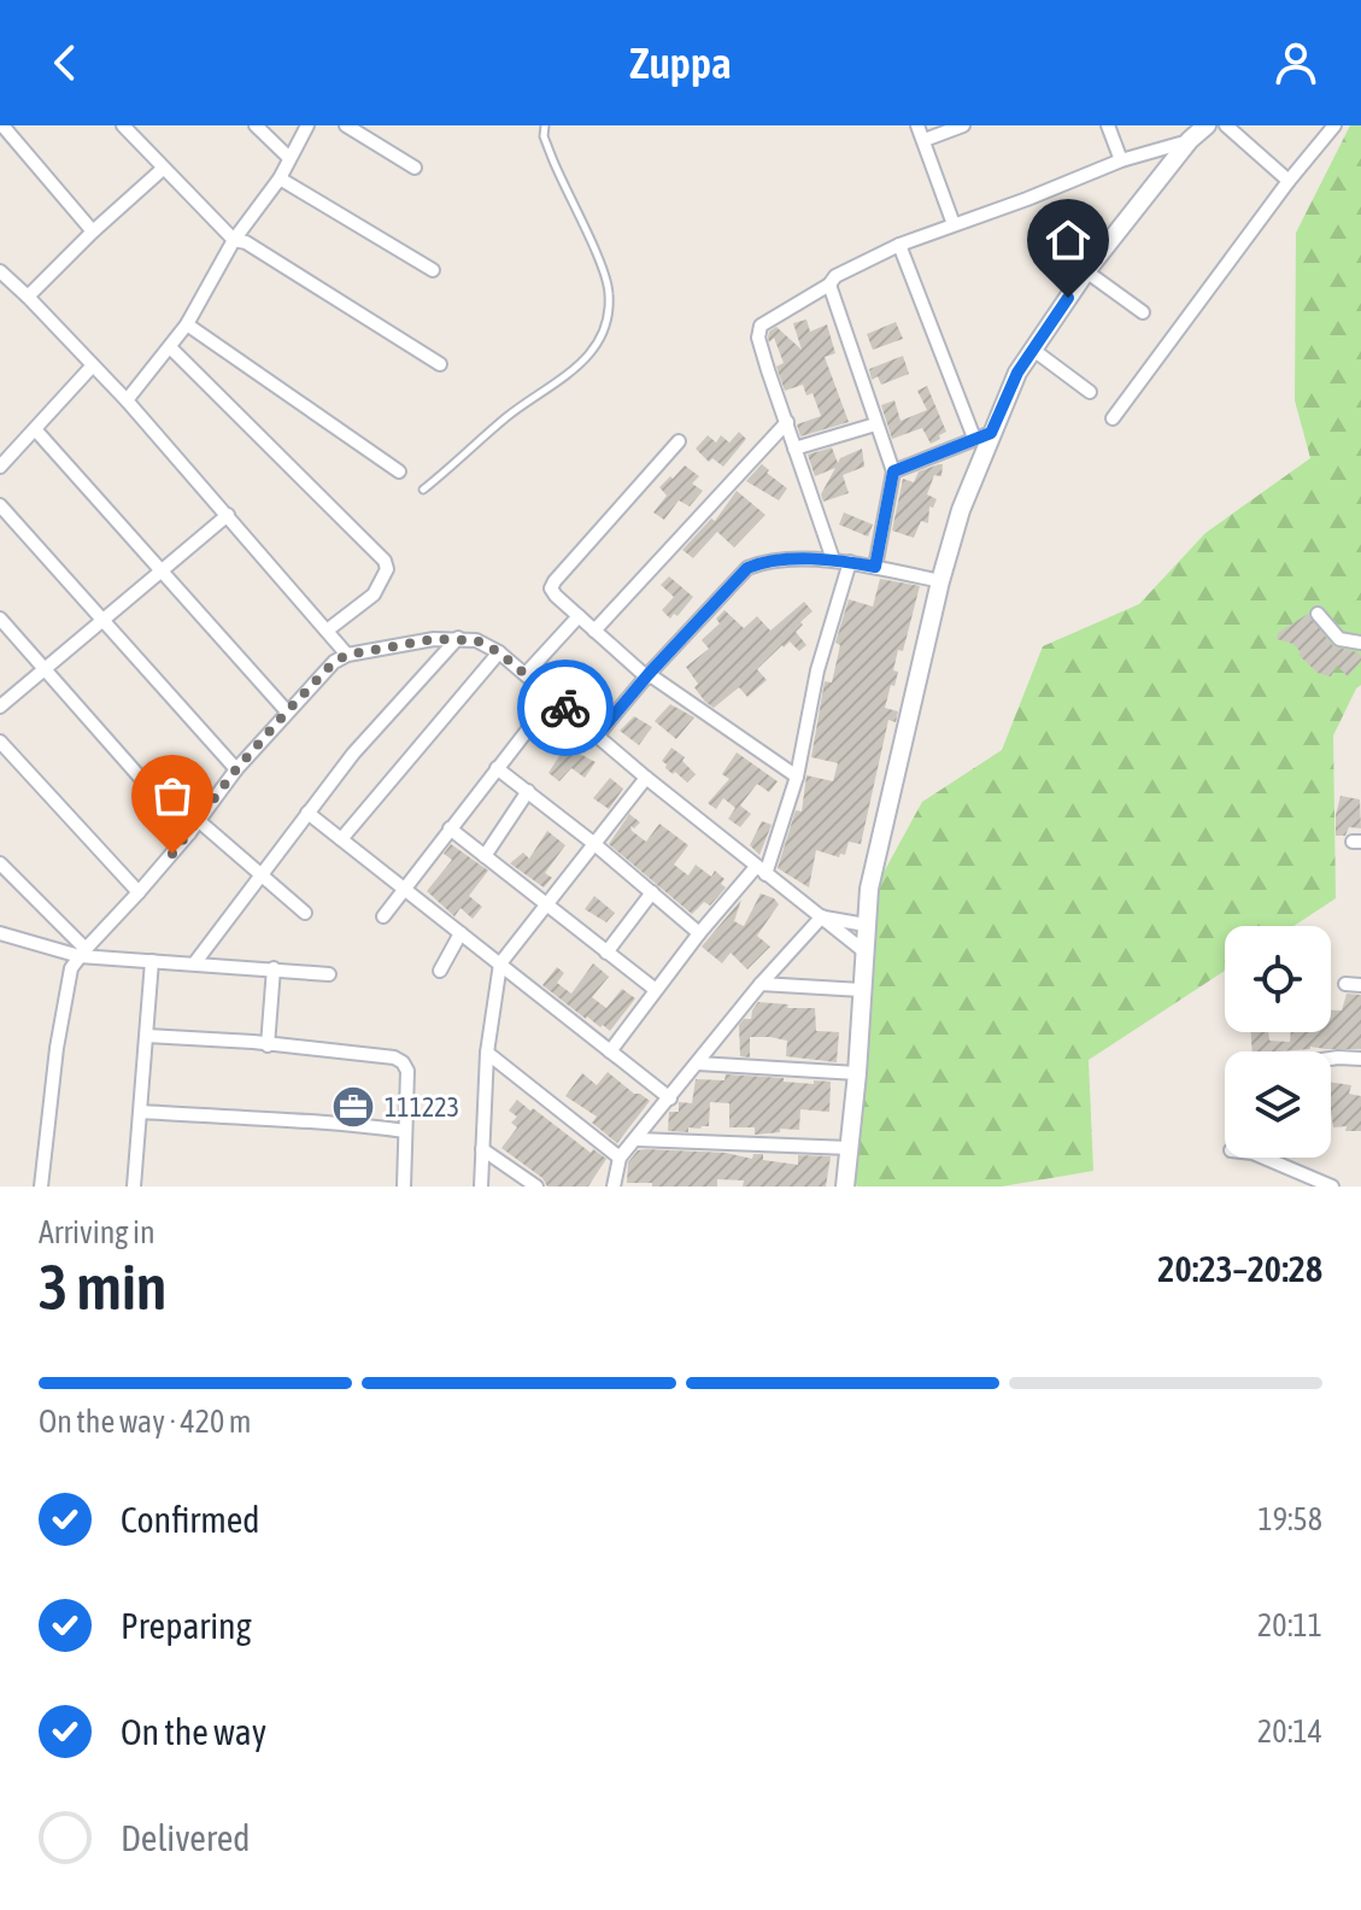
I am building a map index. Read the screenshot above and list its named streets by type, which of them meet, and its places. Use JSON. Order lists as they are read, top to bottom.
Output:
{
  "places": {
    "office": ["111223"]
  },
  "page": {
    "header": "Zuppa",
    "heading": ["3 min", "Arriving in", "20:23–20:28"],
    "bar": "On the way · 420 m",
    "list": [
      ["Confirmed", "19:58"],
      ["Preparing", "20:11"],
      ["On the way", "20:14"],
      "Delivered"
    ]
  }
}
